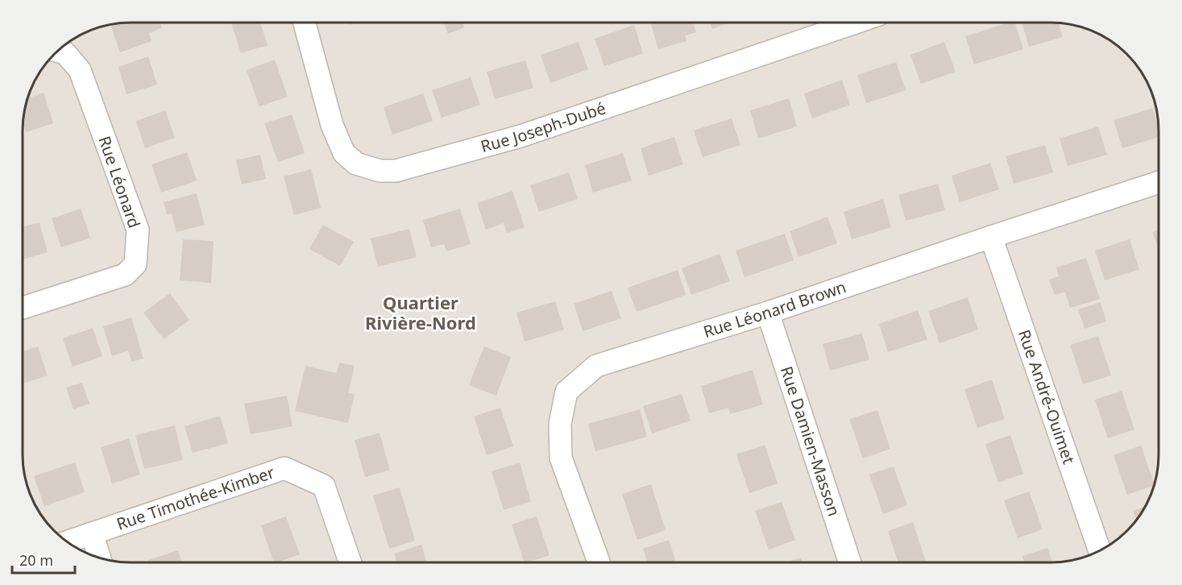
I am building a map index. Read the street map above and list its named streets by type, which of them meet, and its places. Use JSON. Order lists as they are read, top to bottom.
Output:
{
  "streets": {
    "street": [
      "Rue Joseph-Dubé",
      "Rue Léonard",
      "Rue Léonard Brown",
      "Rue André-Ouimet",
      "Rue Damien-Masson",
      "Rue Timothée-Kimber"
    ]
  },
  "crossings": [
    ["Rue Léonard Brown", "Rue André-Ouimet"],
    ["Rue Léonard Brown", "Rue Damien-Masson"]
  ],
  "districts": ["Quartier Rivière-Nord"],
  "scale_bar": "20 m"
}
